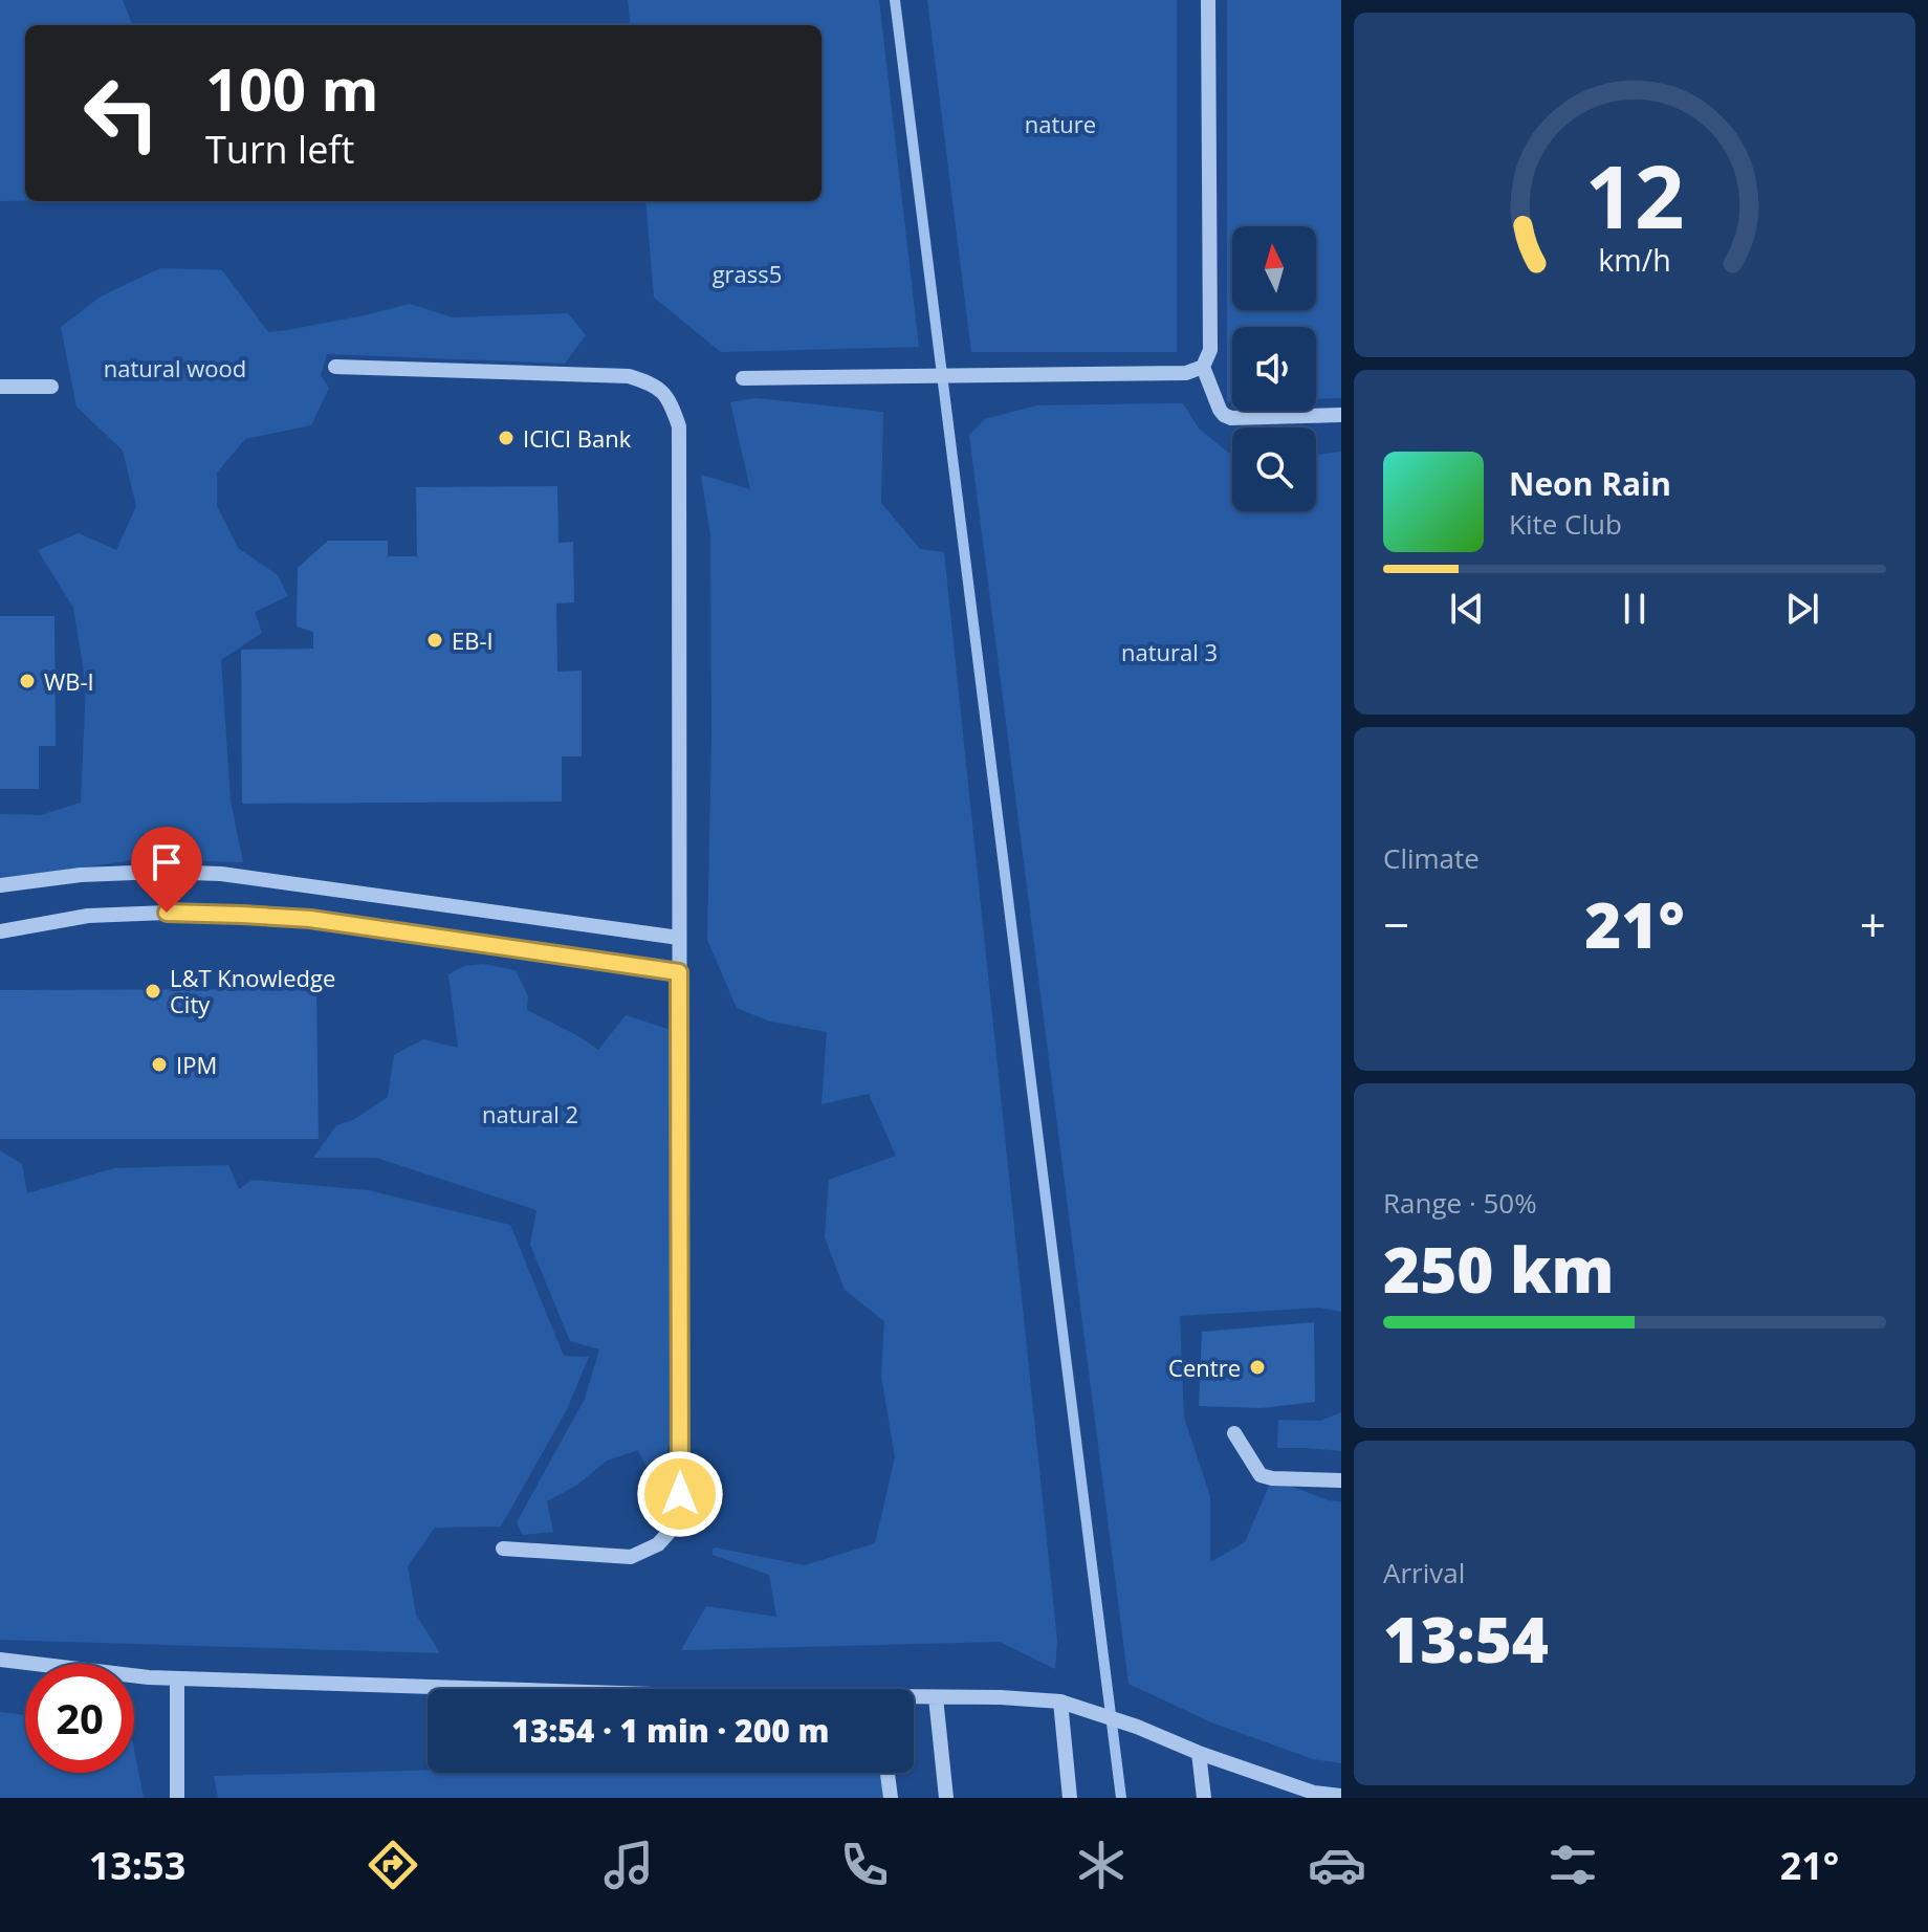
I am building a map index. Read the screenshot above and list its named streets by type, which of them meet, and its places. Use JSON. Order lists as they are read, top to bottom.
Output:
{
  "parks": [
    "nature",
    "grass5",
    "natural wood",
    "natural 3",
    "natural 2"
  ],
  "places": [
    "ICICI Bank",
    "EB-I",
    "WB-I",
    "L&T Knowledge City",
    "IPM",
    "Centre"
  ],
  "north": "top",
  "page": {
    "turn": ["100 m", "Turn left"],
    "song": ["Neon Rain", "Kite Club"],
    "tile": [
      "Climate",
      ["Range · 50%", "250 km"],
      ["Arrival", "13:54"]
    ],
    "heat": ["−", "21°", "+"],
    "limit": "20",
    "trip": "13:54 · 1 min · 200 m",
    "tabs": ["13:53", "21°"],
    "gauge": ["12", "km/h"]
  }
}
